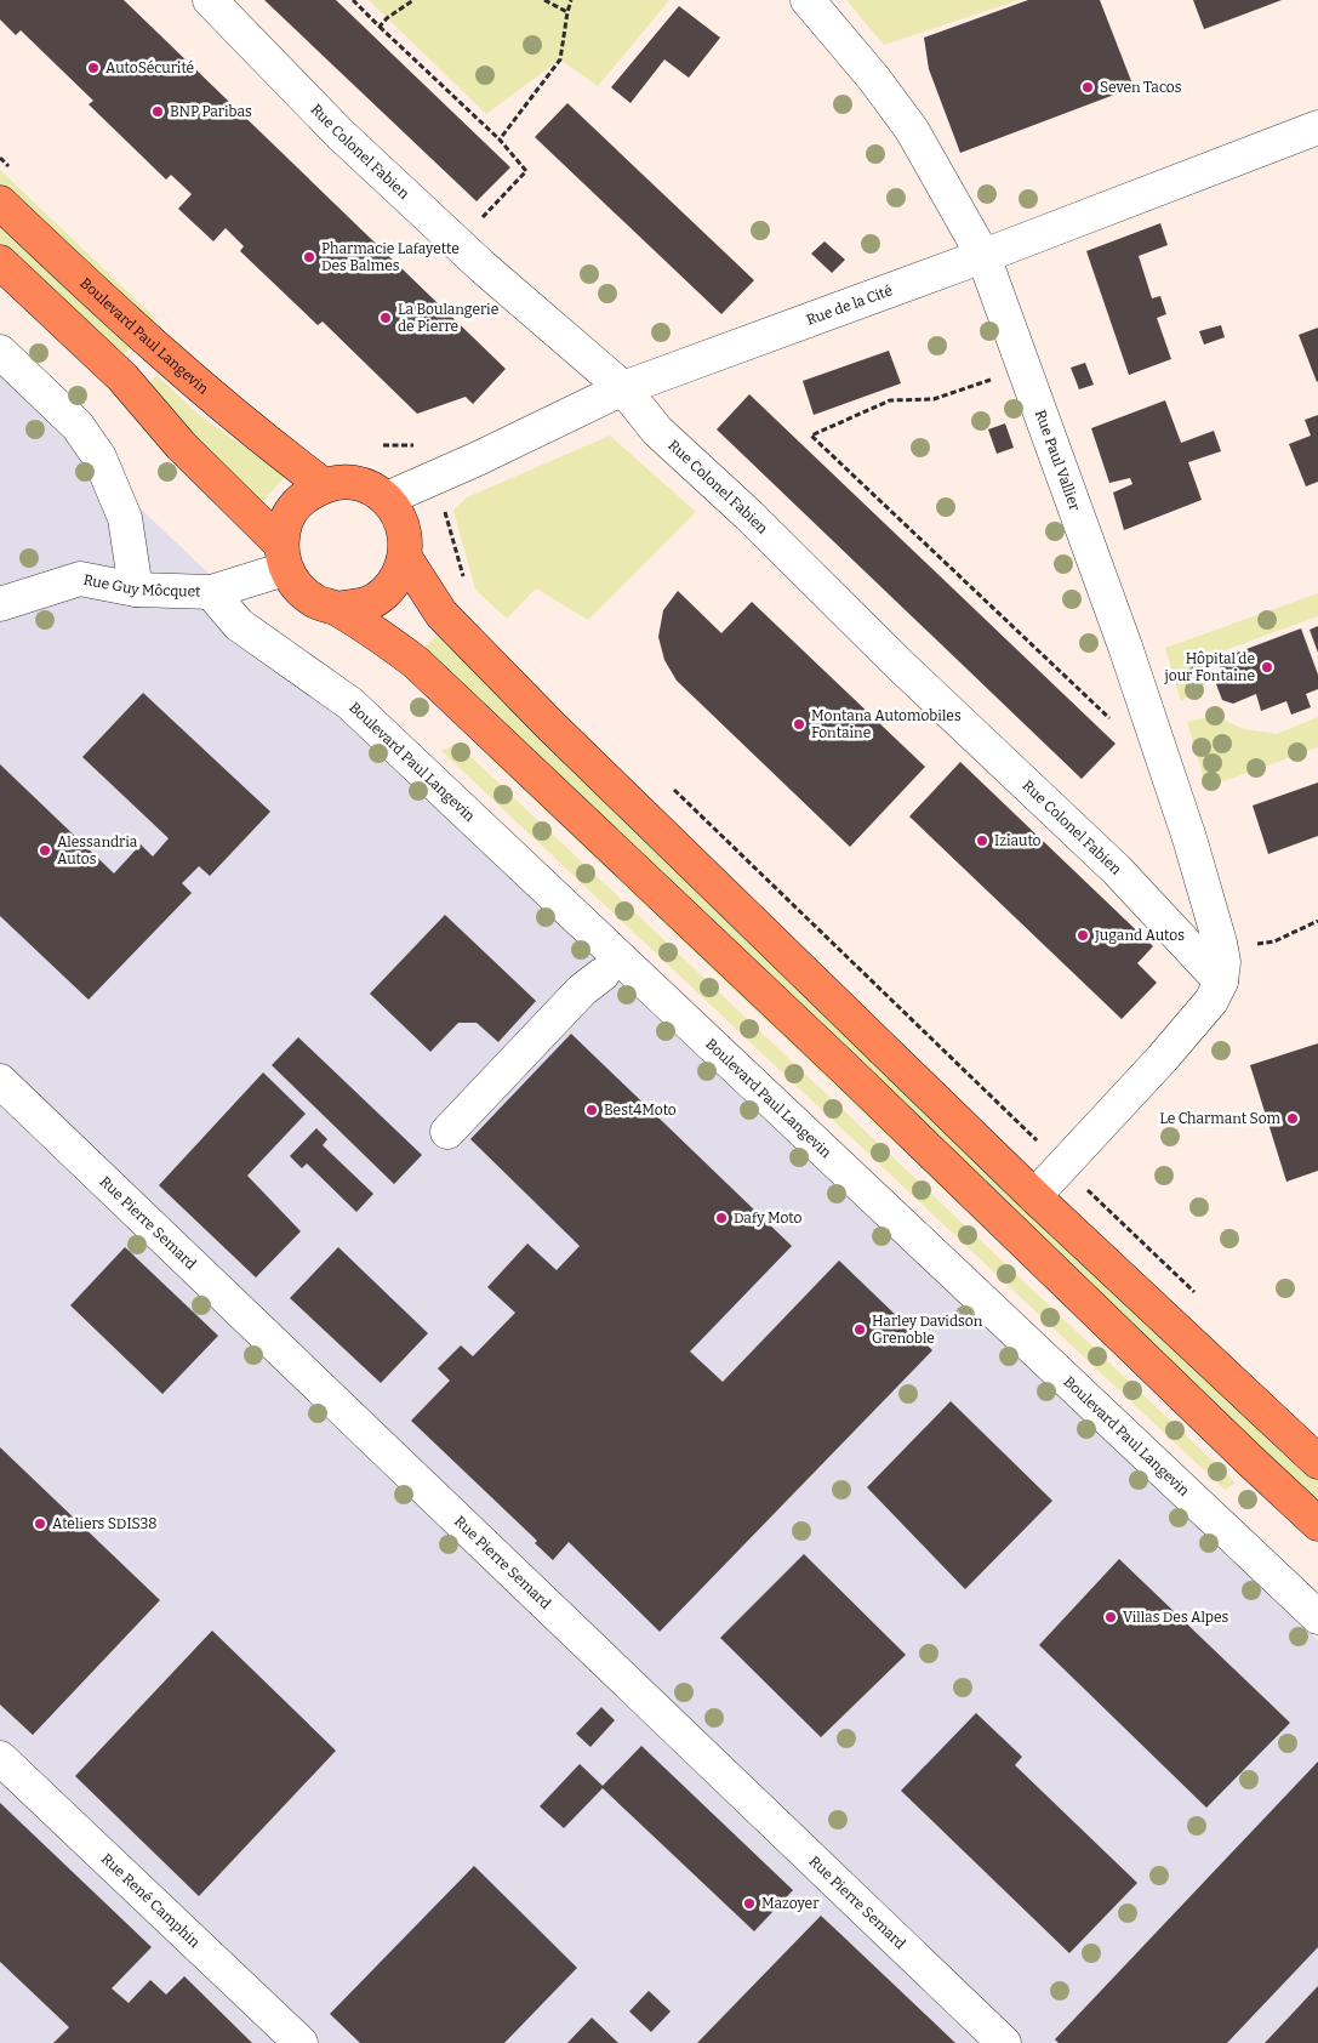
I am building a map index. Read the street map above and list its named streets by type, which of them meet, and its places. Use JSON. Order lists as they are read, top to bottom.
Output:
{
  "streets": {
    "main road": ["Boulevard Paul Langevin"],
    "street": [
      "Rue Colonel Fabien",
      "Rue de la Cité",
      "Rue Paul Vallier",
      "Rue Guy Môcquet",
      "Rue Pierre Semard",
      "Rue René Camphin"
    ]
  },
  "crossings": [
    ["Rue Colonel Fabien", "Rue de la Cité"],
    ["Rue Colonel Fabien", "Rue Paul Vallier"],
    ["Rue de la Cité", "Boulevard Paul Langevin"],
    ["Rue de la Cité", "Rue Paul Vallier"],
    ["Rue de la Cité", "Rue Guy Môcquet"],
    ["Boulevard Paul Langevin", "Rue Guy Môcquet"]
  ],
  "places": [
    "AutoSécurité",
    "Seven Tacos",
    "BNP Paribas",
    "Pharmacie Lafayette Des Balmes",
    "La Boulangerie de Pierre",
    "Hôpital de jour Fontaine",
    "Montana Automobiles Fontaine",
    "Iziauto",
    "Alessandria Autos",
    "Jugand Autos",
    "Best4Moto",
    "Le Charmant Som",
    "Dafy Moto",
    "Harley Davidson Grenoble",
    "Ateliers SDIS38",
    "Villas Des Alpes",
    "Mazoyer"
  ]
}
